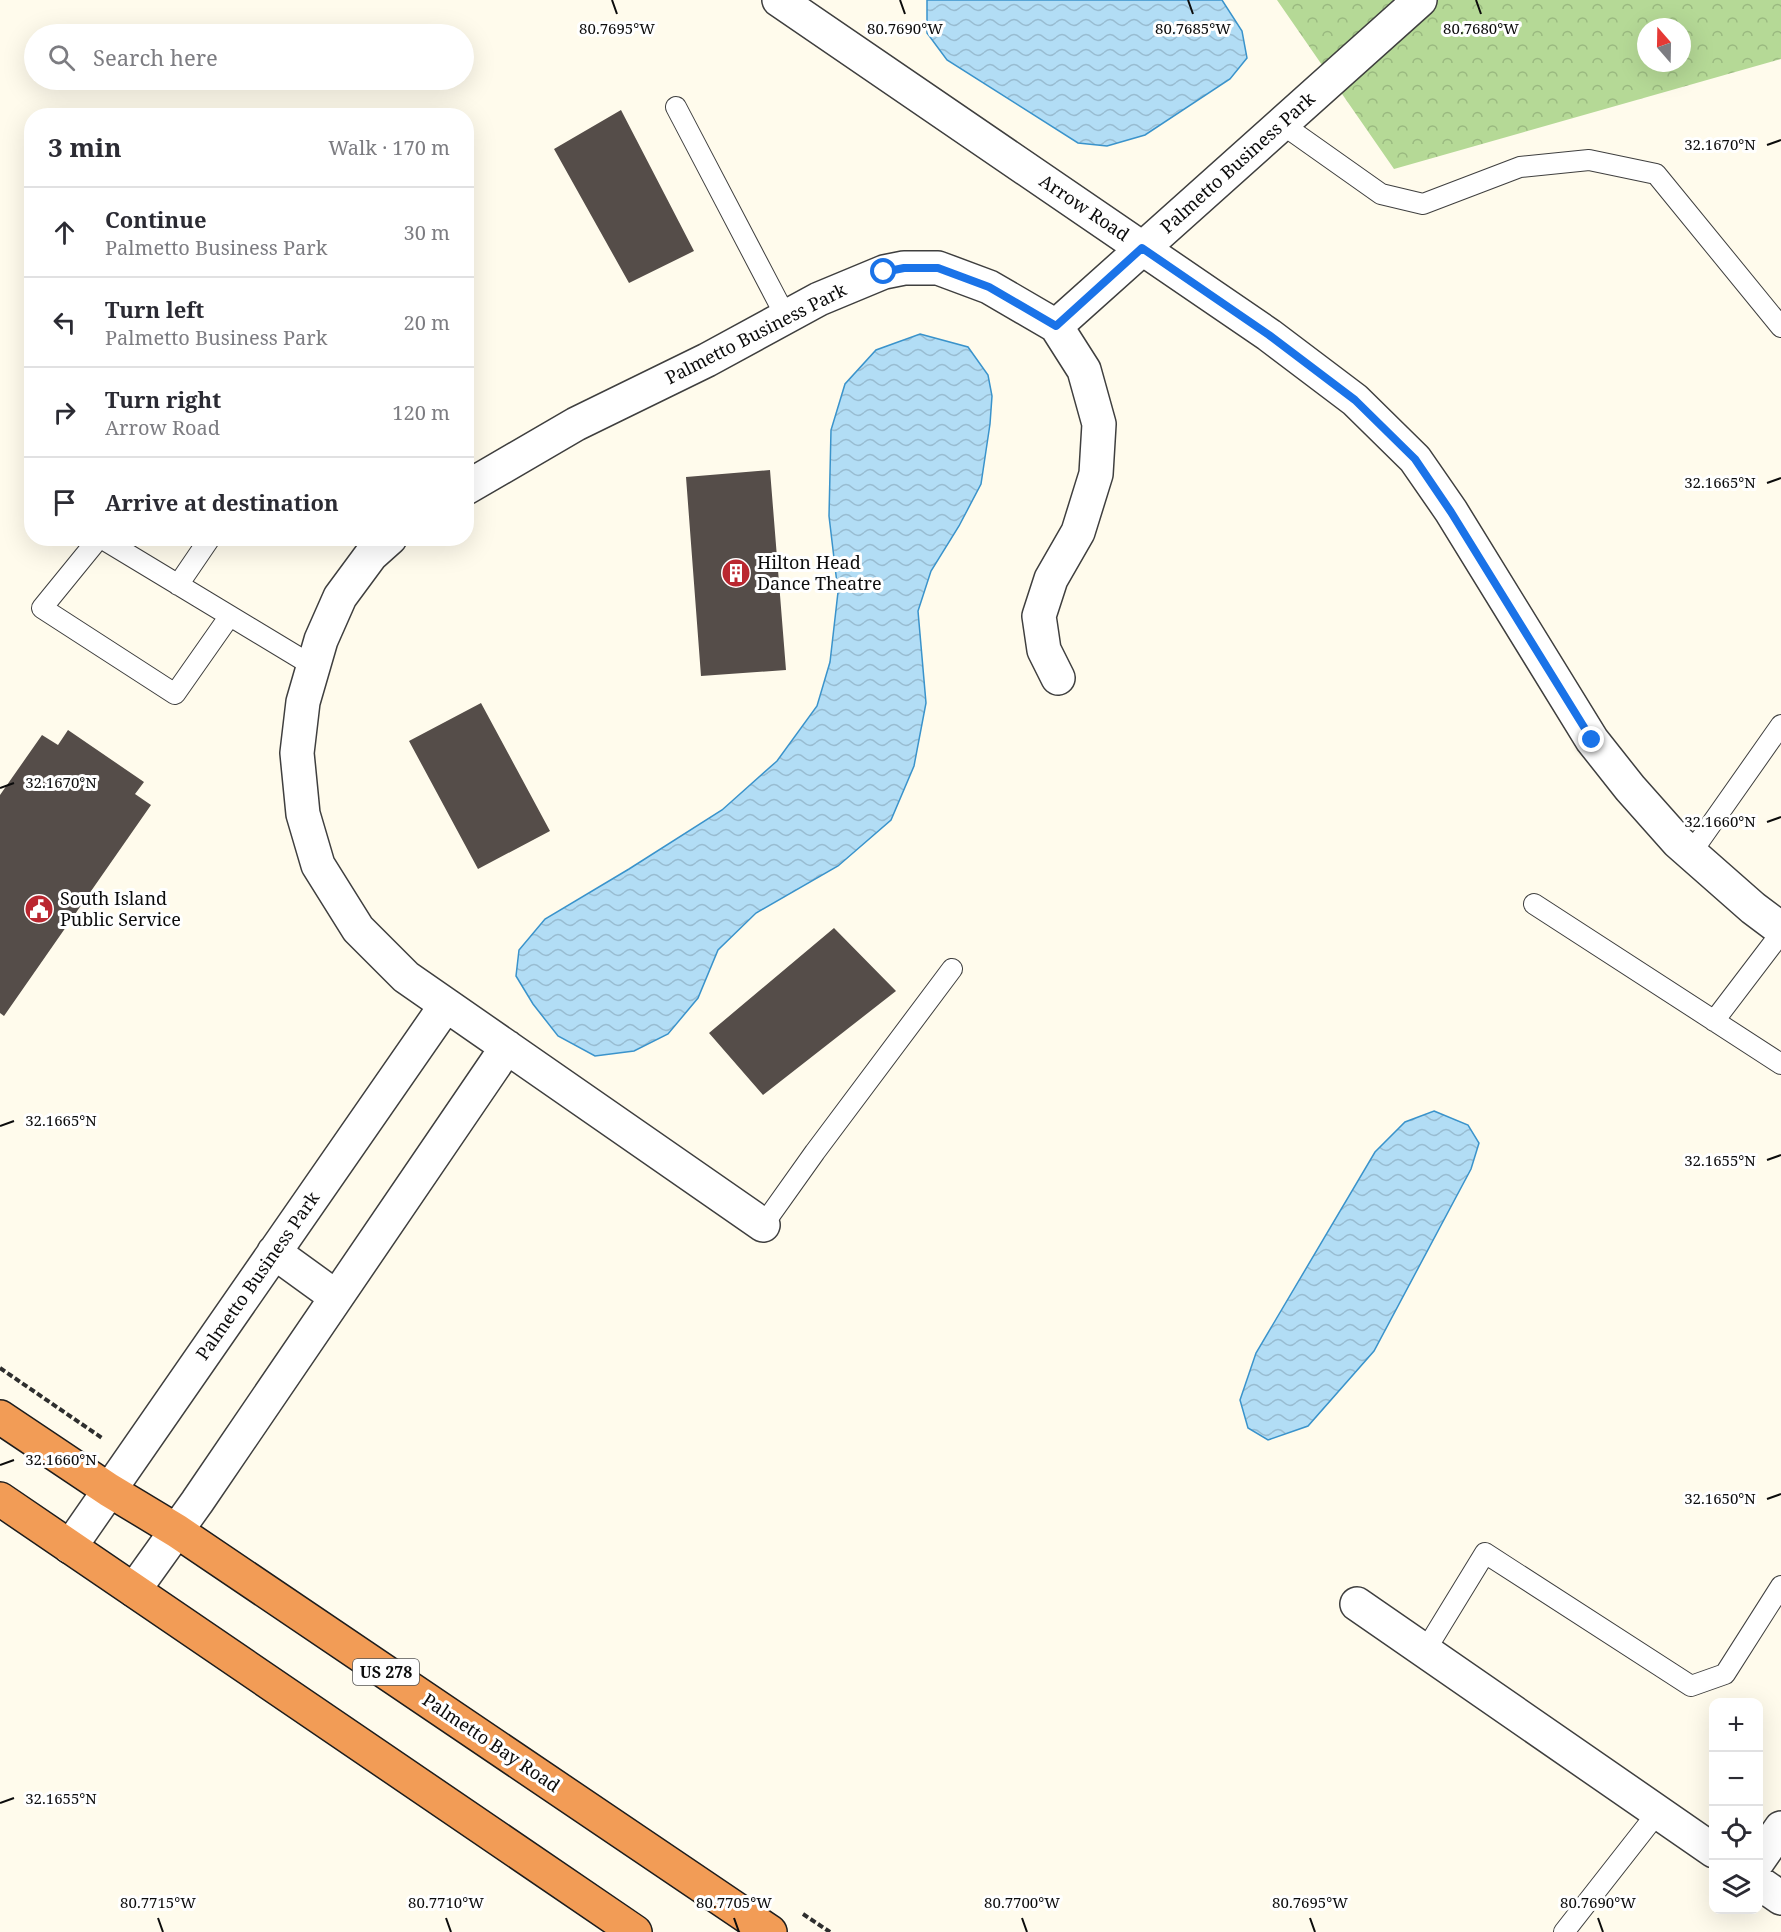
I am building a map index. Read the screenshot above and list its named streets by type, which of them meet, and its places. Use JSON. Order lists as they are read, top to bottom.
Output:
{
  "streets": {
    "highway": ["US 278", "Palmetto Bay Road"],
    "street": ["Palmetto Business Park", "Arrow Road"]
  },
  "crossings": [
    ["Palmetto Business Park", "Arrow Road"],
    ["Palmetto Business Park", "Palmetto Bay Road"]
  ],
  "places": {
    "building": ["Hilton Head Dance Theatre"],
    "public building": ["South Island Public Service"]
  },
  "north": "top",
  "page": {
    "search": "Search here",
    "heading": ["3 min", "Walk · 170 m"],
    "list": [
      ["Continue", "Palmetto Business Park", "30 m"],
      ["Turn left", "Palmetto Business Park", "20 m"],
      ["Turn right", "Arrow Road", "120 m"],
      "Arrive at destination"
    ],
    "map_buttons": ["+", "−"]
  },
  "coordinates": [
    "80.7695°W",
    "80.7690°W",
    "80.7685°W",
    "80.7680°W",
    "32.1670°N",
    "32.1665°N",
    "32.1660°N",
    "32.1655°N",
    "32.1650°N",
    "80.7715°W",
    "80.7710°W",
    "80.7705°W",
    "80.7700°W"
  ]
}
